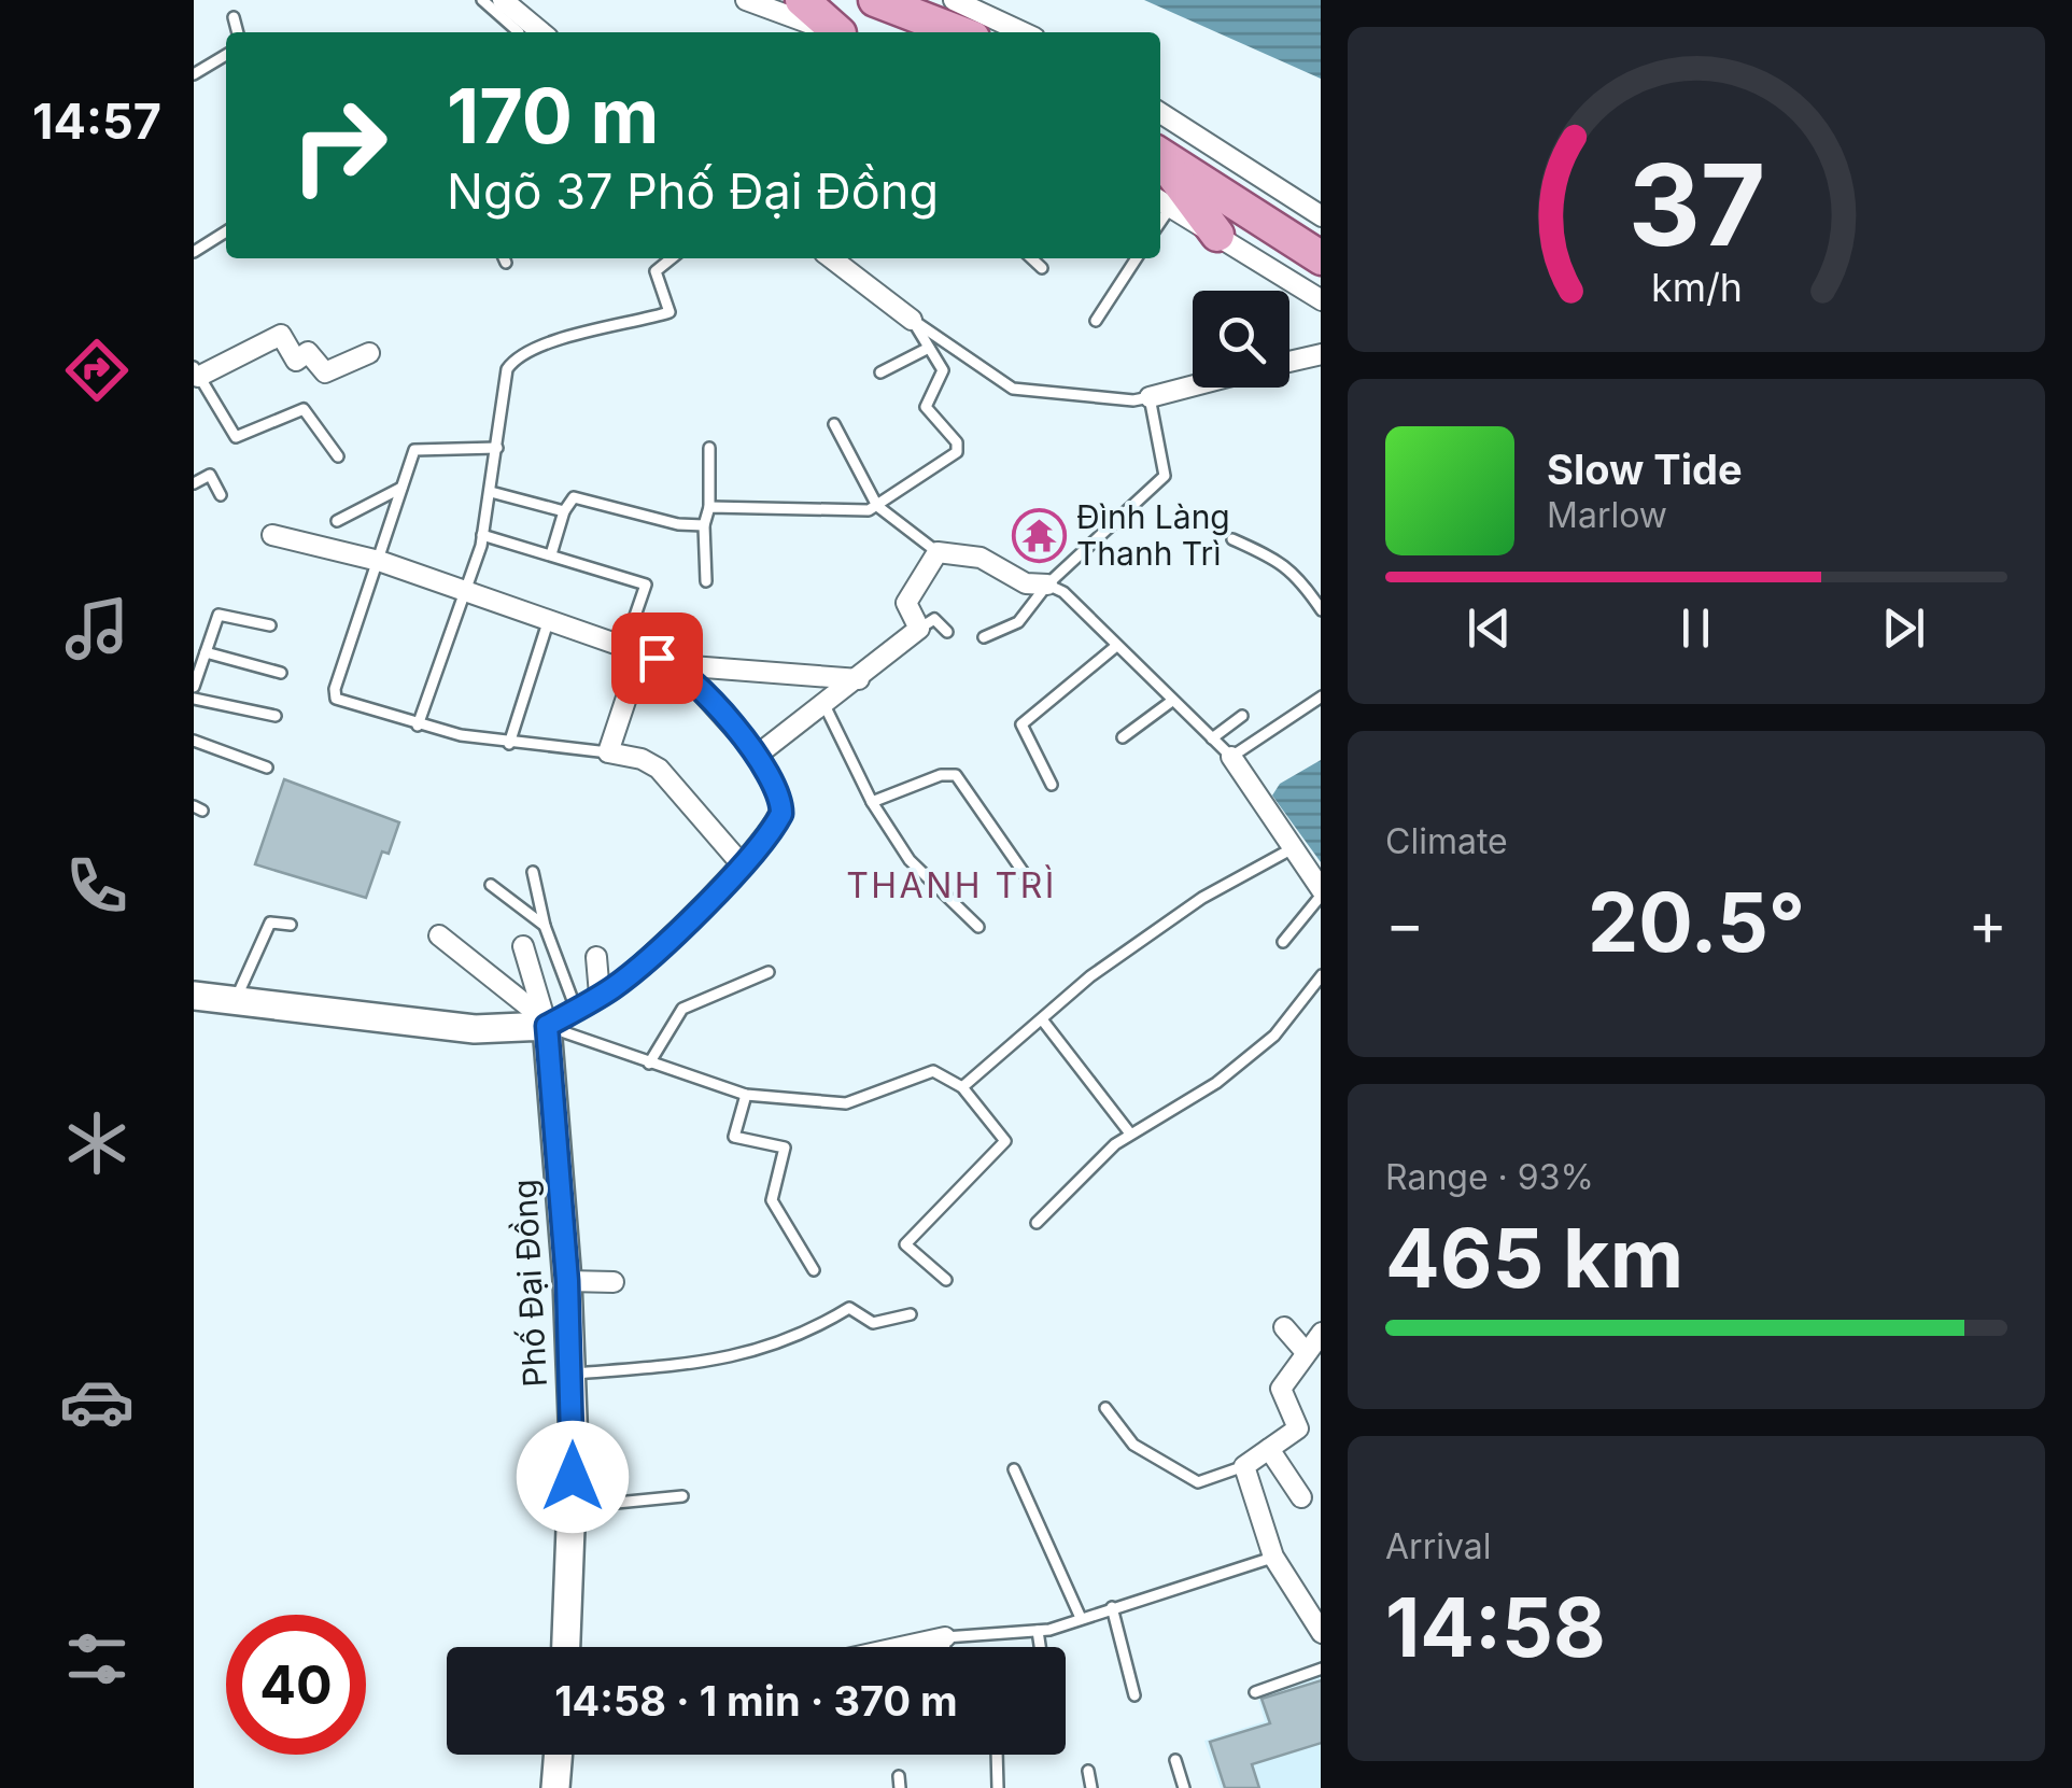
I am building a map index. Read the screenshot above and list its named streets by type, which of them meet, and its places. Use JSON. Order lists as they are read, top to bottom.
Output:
{
  "streets": {
    "street": ["Phố Đại Đồng"]
  },
  "districts": ["THANH TRÌ"],
  "places": {
    "temple": ["Đình Làng Thanh Trì"]
  },
  "page": {
    "tabs": "14:57",
    "turn": ["170 m", "Ngõ 37 Phố Đại Đồng"],
    "song": ["Slow Tide", "Marlow"],
    "tile": [
      "Climate",
      ["Range · 93%", "465 km"],
      ["Arrival", "14:58"]
    ],
    "heat": ["−", "20.5°", "+"],
    "limit": "40",
    "trip": "14:58 · 1 min · 370 m",
    "gauge": ["37", "km/h"]
  }
}
